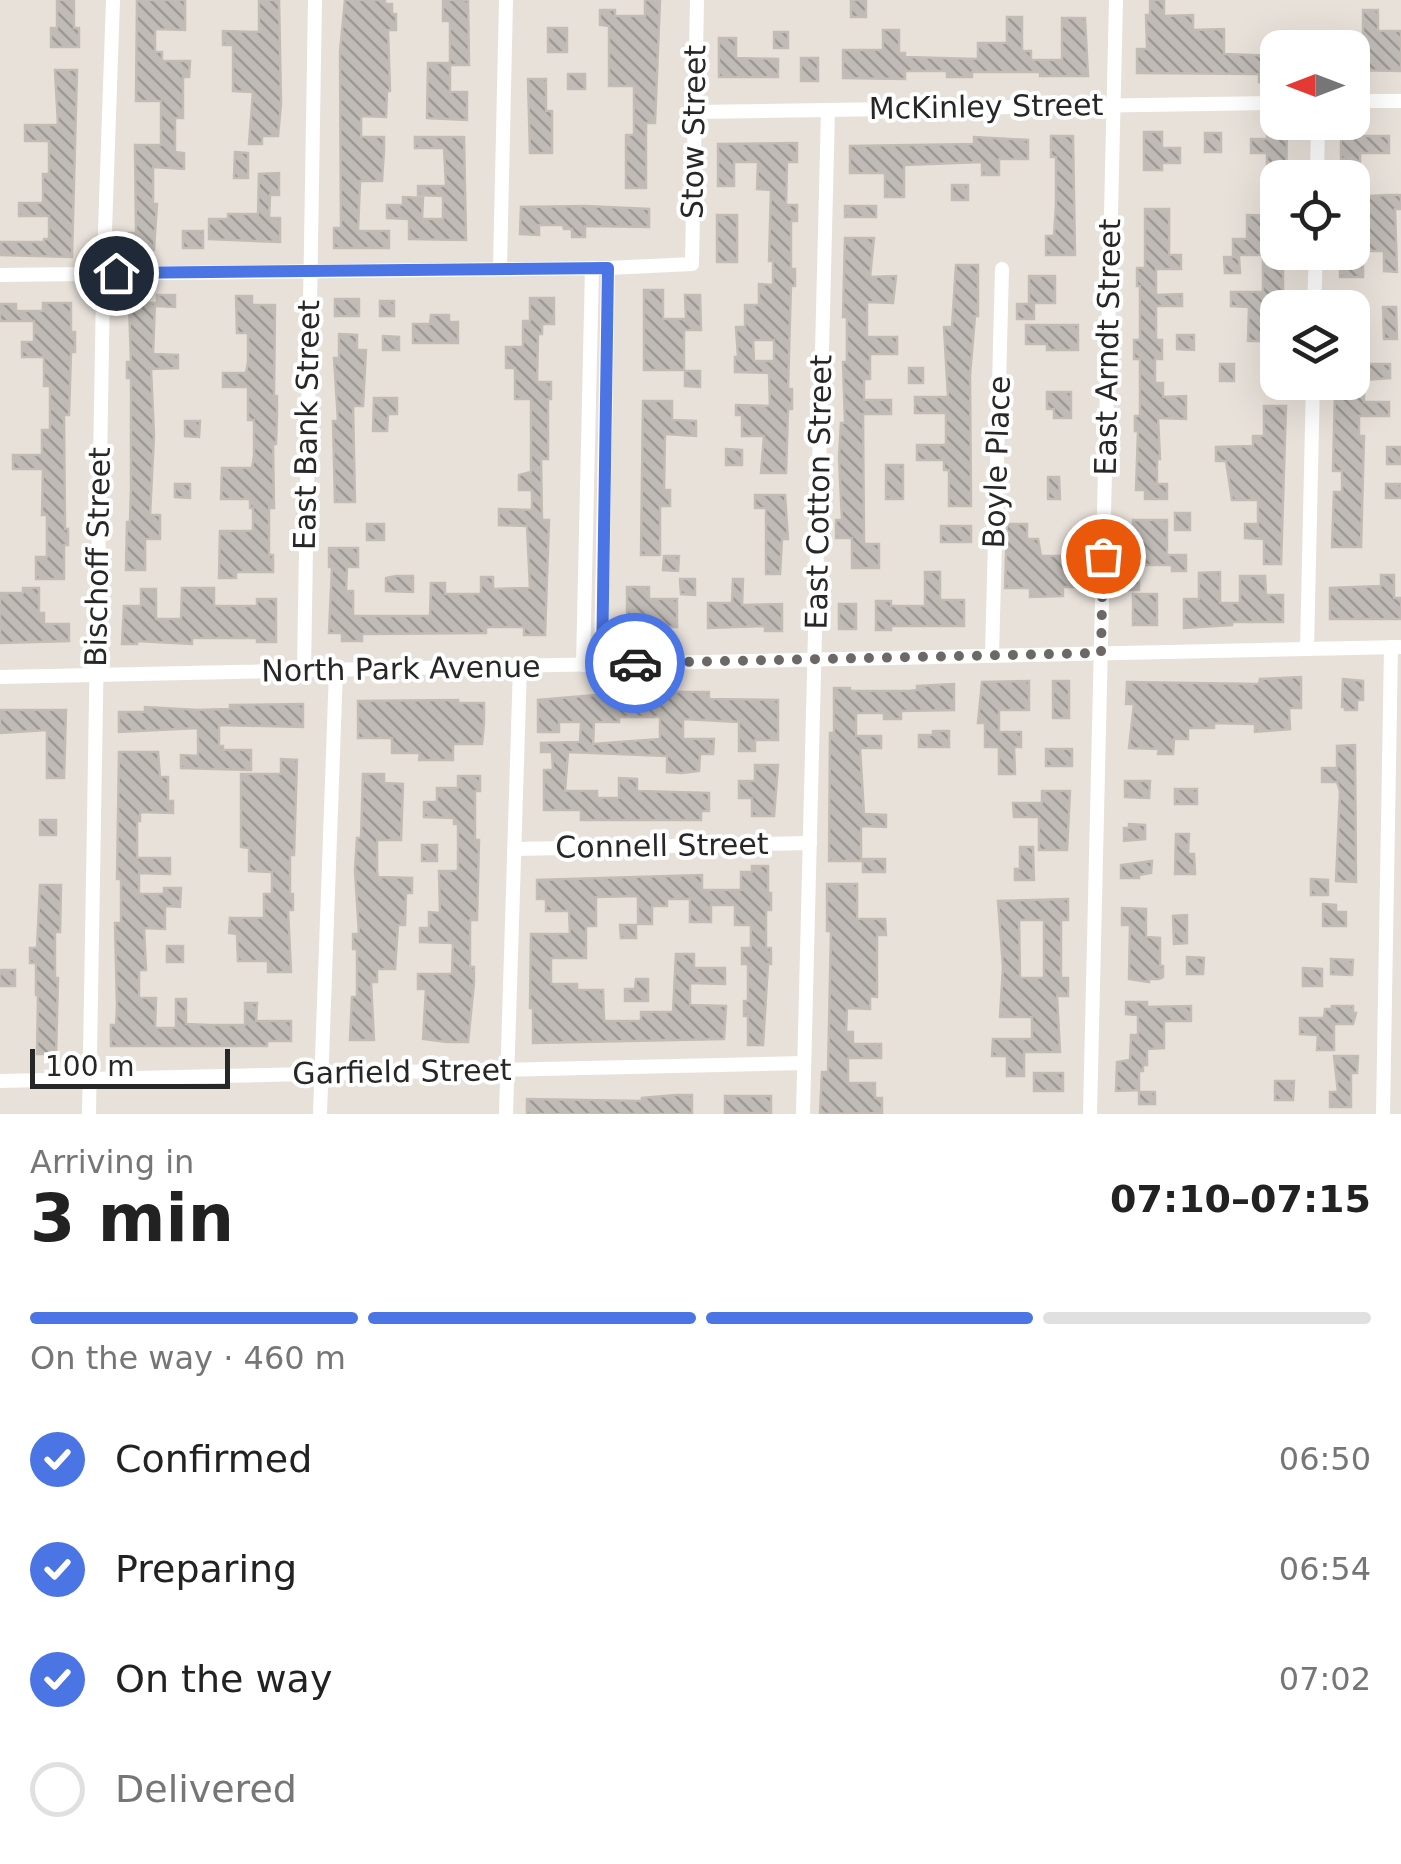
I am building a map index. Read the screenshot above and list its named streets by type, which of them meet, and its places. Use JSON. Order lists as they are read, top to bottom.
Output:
{
  "streets": {
    "street": [
      "McKinley Street",
      "Stow Street",
      "East Arndt Street",
      "East Bank Street",
      "Boyle Place",
      "East Cotton Street",
      "Bischoff Street",
      "North Park Avenue",
      "Connell Street",
      "Garfield Street"
    ]
  },
  "crossings": [
    ["McKinley Street", "Stow Street"],
    ["McKinley Street", "East Arndt Street"],
    ["McKinley Street", "East Cotton Street"],
    ["East Arndt Street", "North Park Avenue"],
    ["East Bank Street", "North Park Avenue"],
    ["Boyle Place", "North Park Avenue"],
    ["East Cotton Street", "North Park Avenue"],
    ["East Cotton Street", "Connell Street"],
    ["East Cotton Street", "Garfield Street"],
    ["Bischoff Street", "North Park Avenue"],
    ["Bischoff Street", "Garfield Street"]
  ],
  "scale_bar": "100 m",
  "north": "left",
  "page": {
    "scale": "100 m",
    "heading": ["3 min", "Arriving in", "07:10–07:15"],
    "bar": "On the way · 460 m",
    "list": [
      ["Confirmed", "06:50"],
      ["Preparing", "06:54"],
      ["On the way", "07:02"],
      "Delivered"
    ]
  }
}
